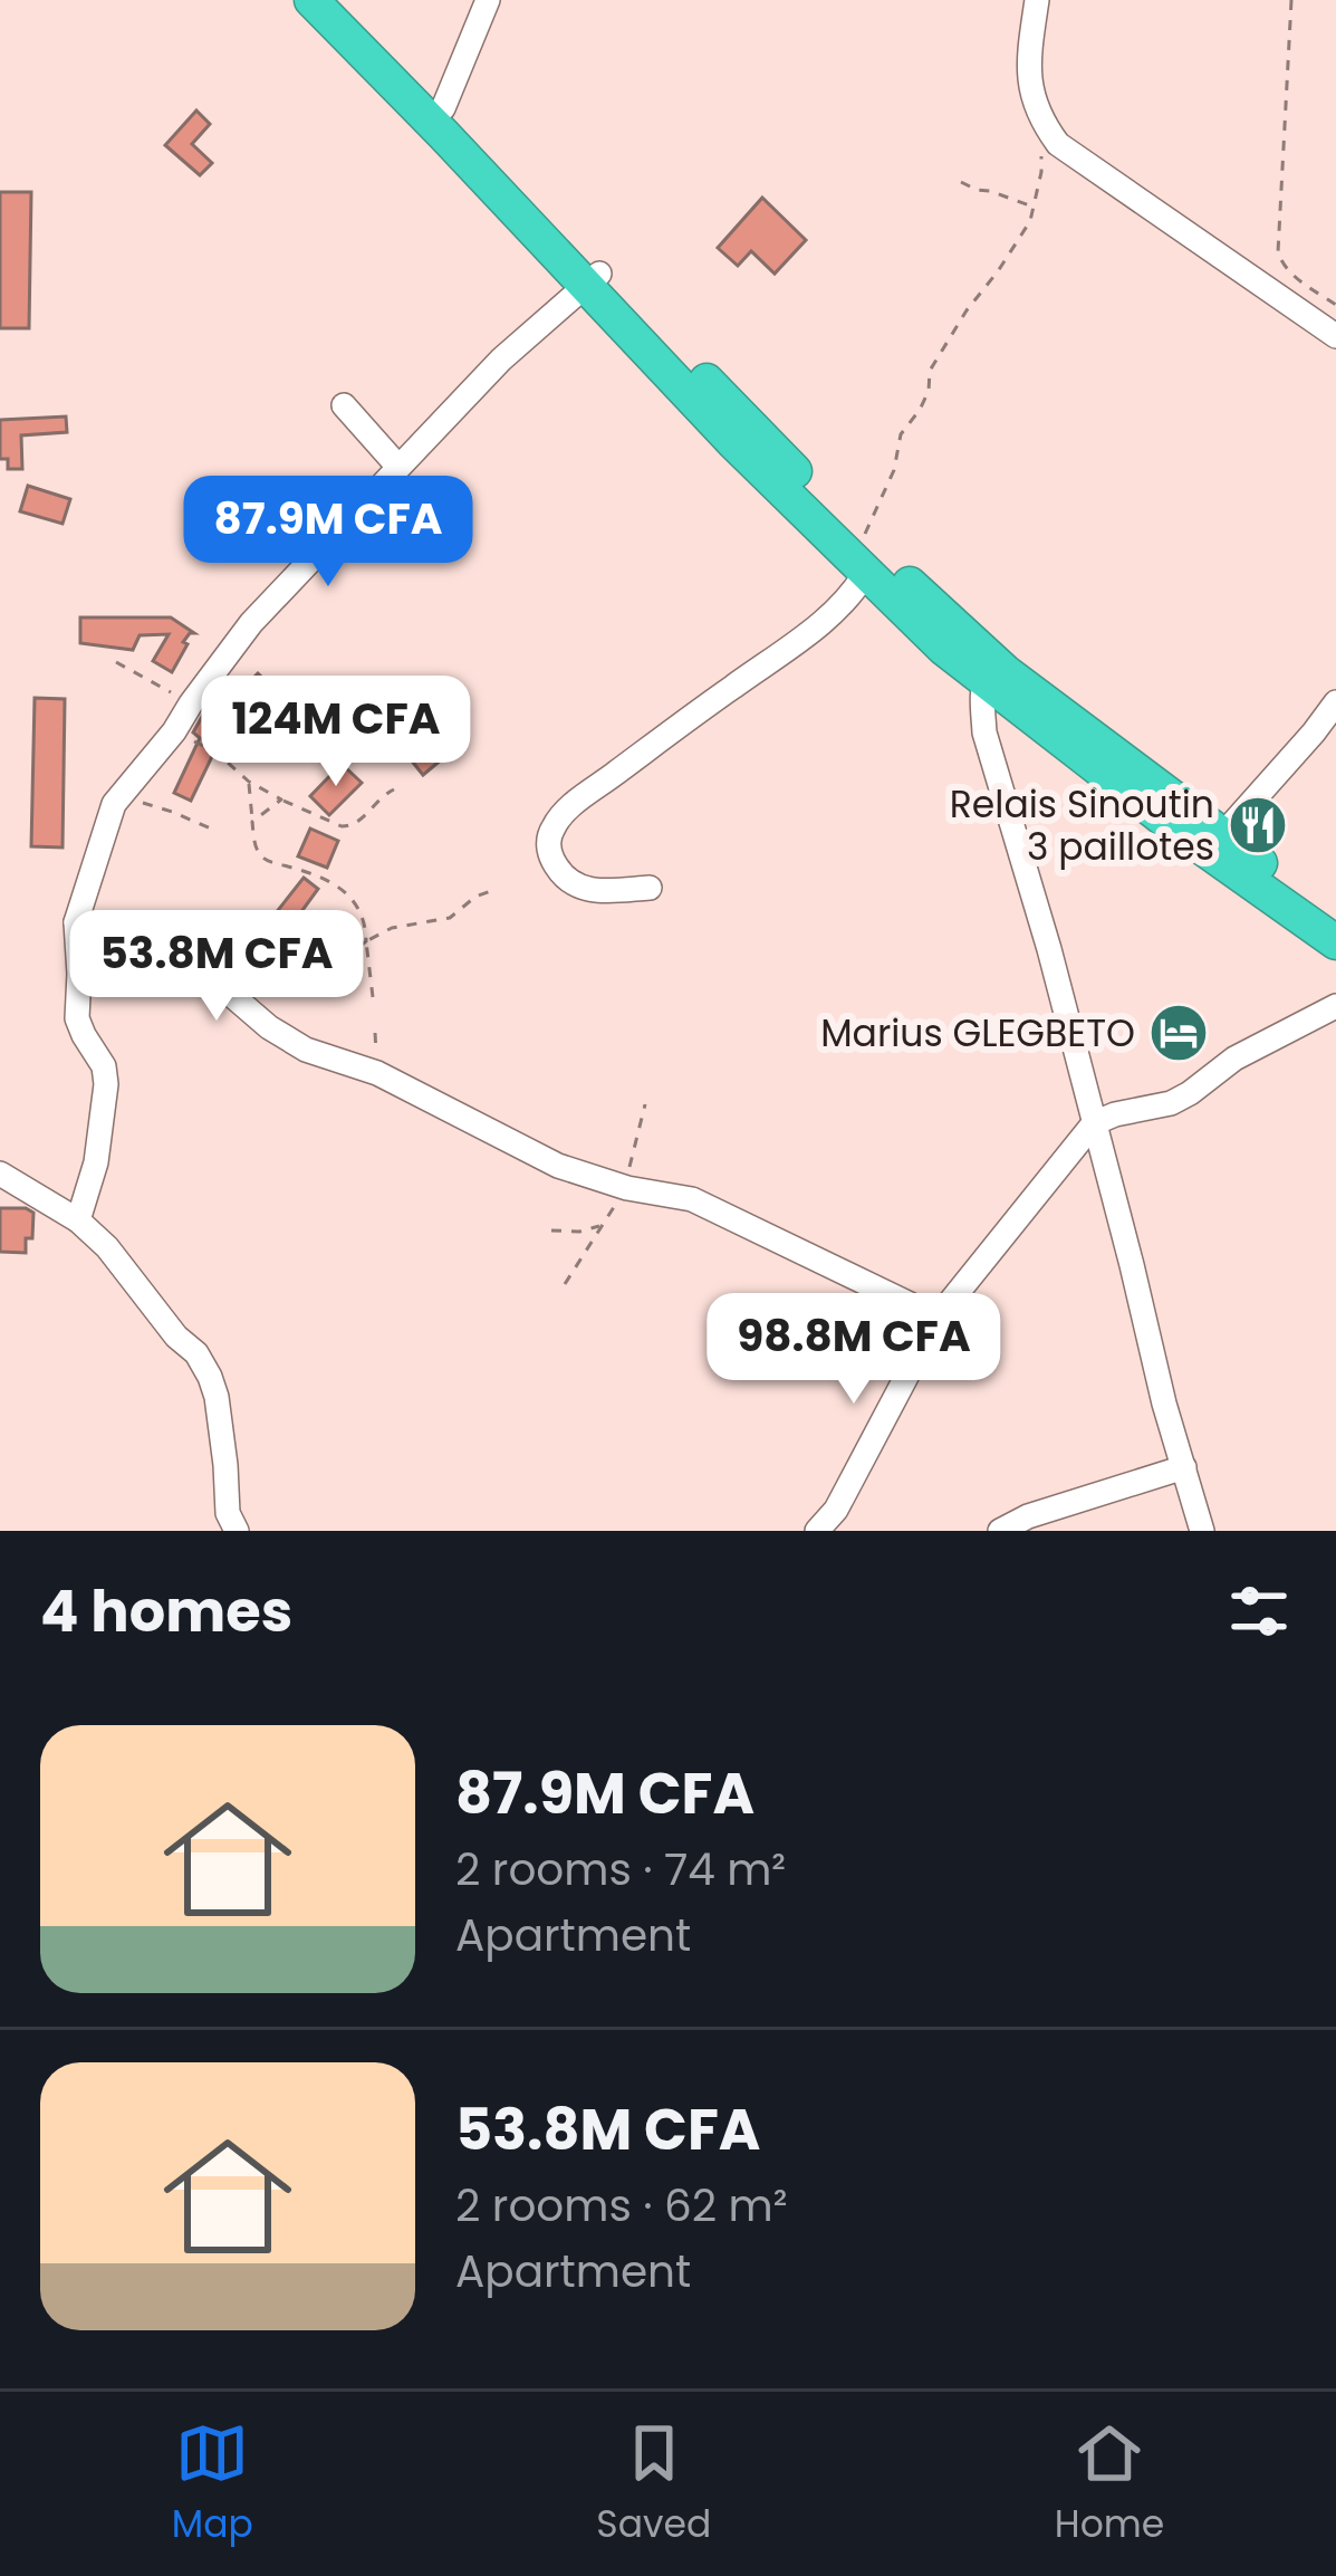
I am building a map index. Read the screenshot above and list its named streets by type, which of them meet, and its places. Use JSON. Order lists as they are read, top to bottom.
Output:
{
  "places": {
    "restaurant": ["Relais Sinoutin 3 paillotes"],
    "hotel": ["Marius GLEGBETO"]
  },
  "page": {
    "price": [
      "87.9M CFA",
      "124M CFA",
      "53.8M CFA",
      "98.8M CFA"
    ],
    "heading": "4 homes",
    "list": [
      {
        "name": "87.9M CFA",
        "note": "2 rooms · 74 m² · Apartment"
      },
      {
        "name": "53.8M CFA",
        "note": "2 rooms · 62 m² · Apartment"
      }
    ],
    "tabs": ["Map", "Saved", "Home"]
  }
}
